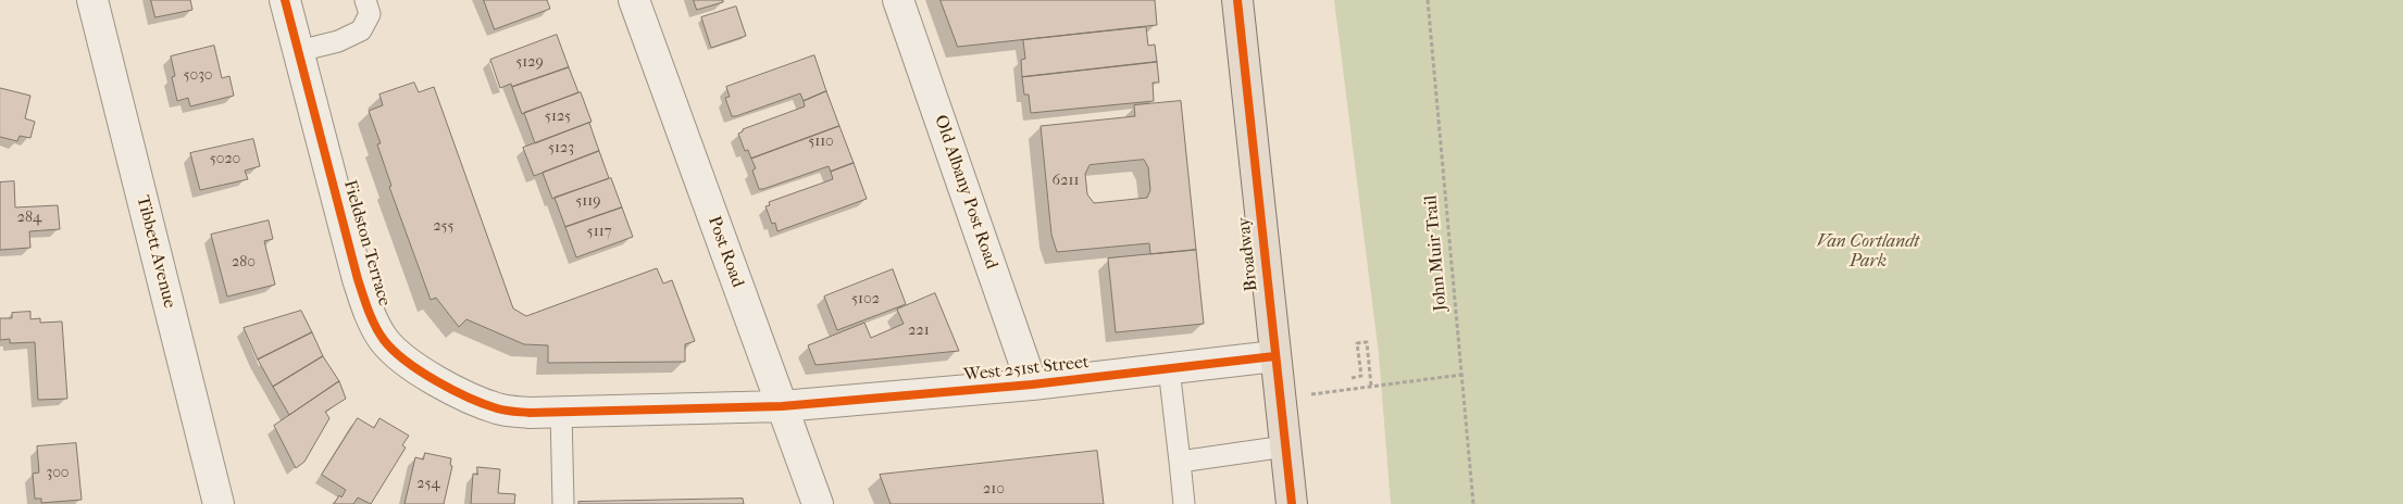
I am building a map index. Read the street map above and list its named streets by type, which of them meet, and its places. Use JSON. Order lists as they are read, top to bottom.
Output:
{
  "streets": {
    "main road": ["Broadway"],
    "street": [
      "Old Albany Post Road",
      "Fieldston Terrace",
      "Tibbett Avenue",
      "Post Road",
      "West 251st Street"
    ],
    "path": ["John Muir Trail"]
  },
  "crossings": [
    ["Old Albany Post Road", "West 251st Street"],
    ["Fieldston Terrace", "Post Road"],
    ["Fieldston Terrace", "West 251st Street"],
    ["Post Road", "West 251st Street"],
    ["Broadway", "West 251st Street"]
  ],
  "parks": ["Van Cortlandt Park"],
  "house_numbers": [
    "5129",
    "5030",
    "5125",
    "5110",
    "5123",
    "5020",
    "6211",
    "5119",
    "284",
    "255",
    "5117",
    "280",
    "5102",
    "221",
    "300",
    "254",
    "210"
  ]
}
